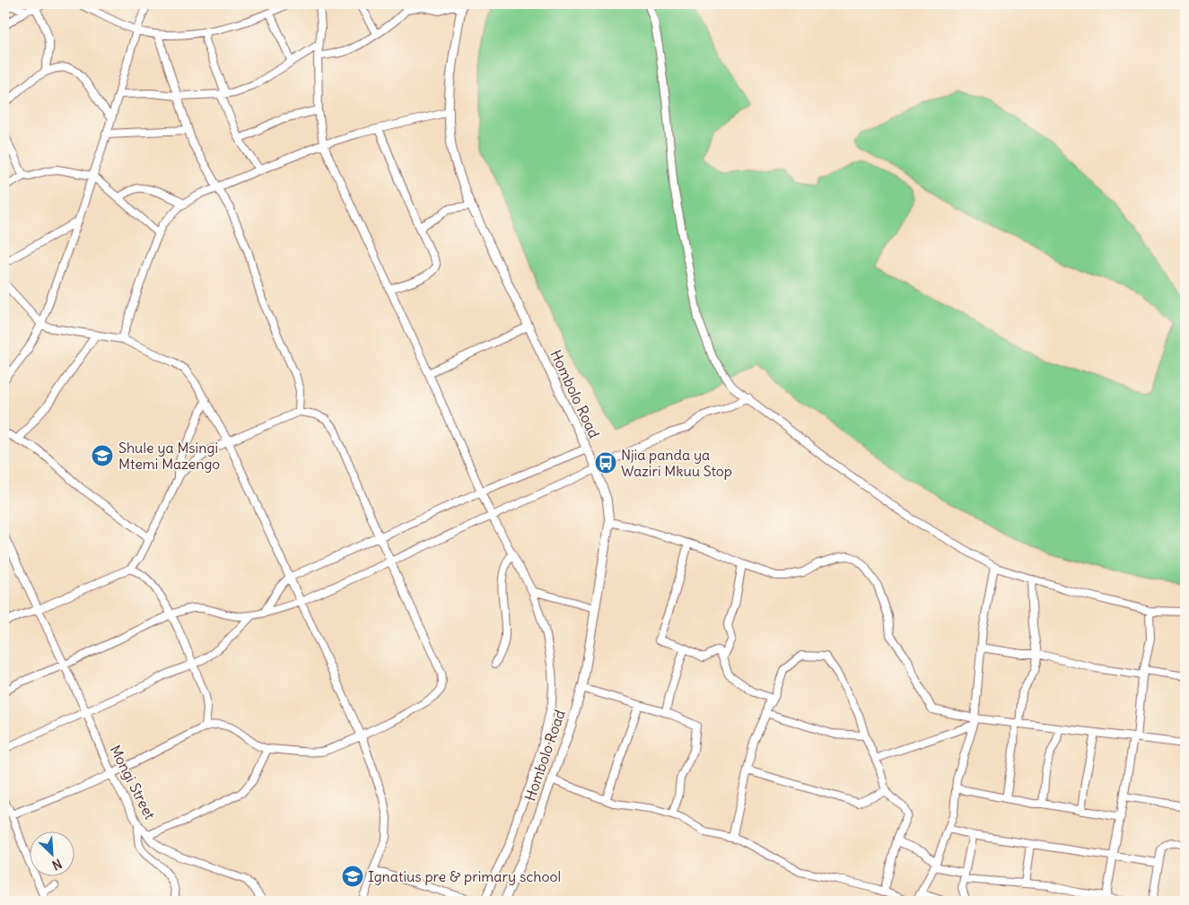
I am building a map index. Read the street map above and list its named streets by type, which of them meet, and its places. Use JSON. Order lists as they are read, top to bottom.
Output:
{
  "streets": {
    "street": ["Hombolo Road", "Mongi Street"]
  },
  "places": {
    "school or university": ["Shule ya Msingi Mtemi Mazengo", "Ignatius pre & primary school"],
    "bus stop": ["Njia panda ya Waziri Mkuu Stop"]
  },
  "north": "bottom right"
}
